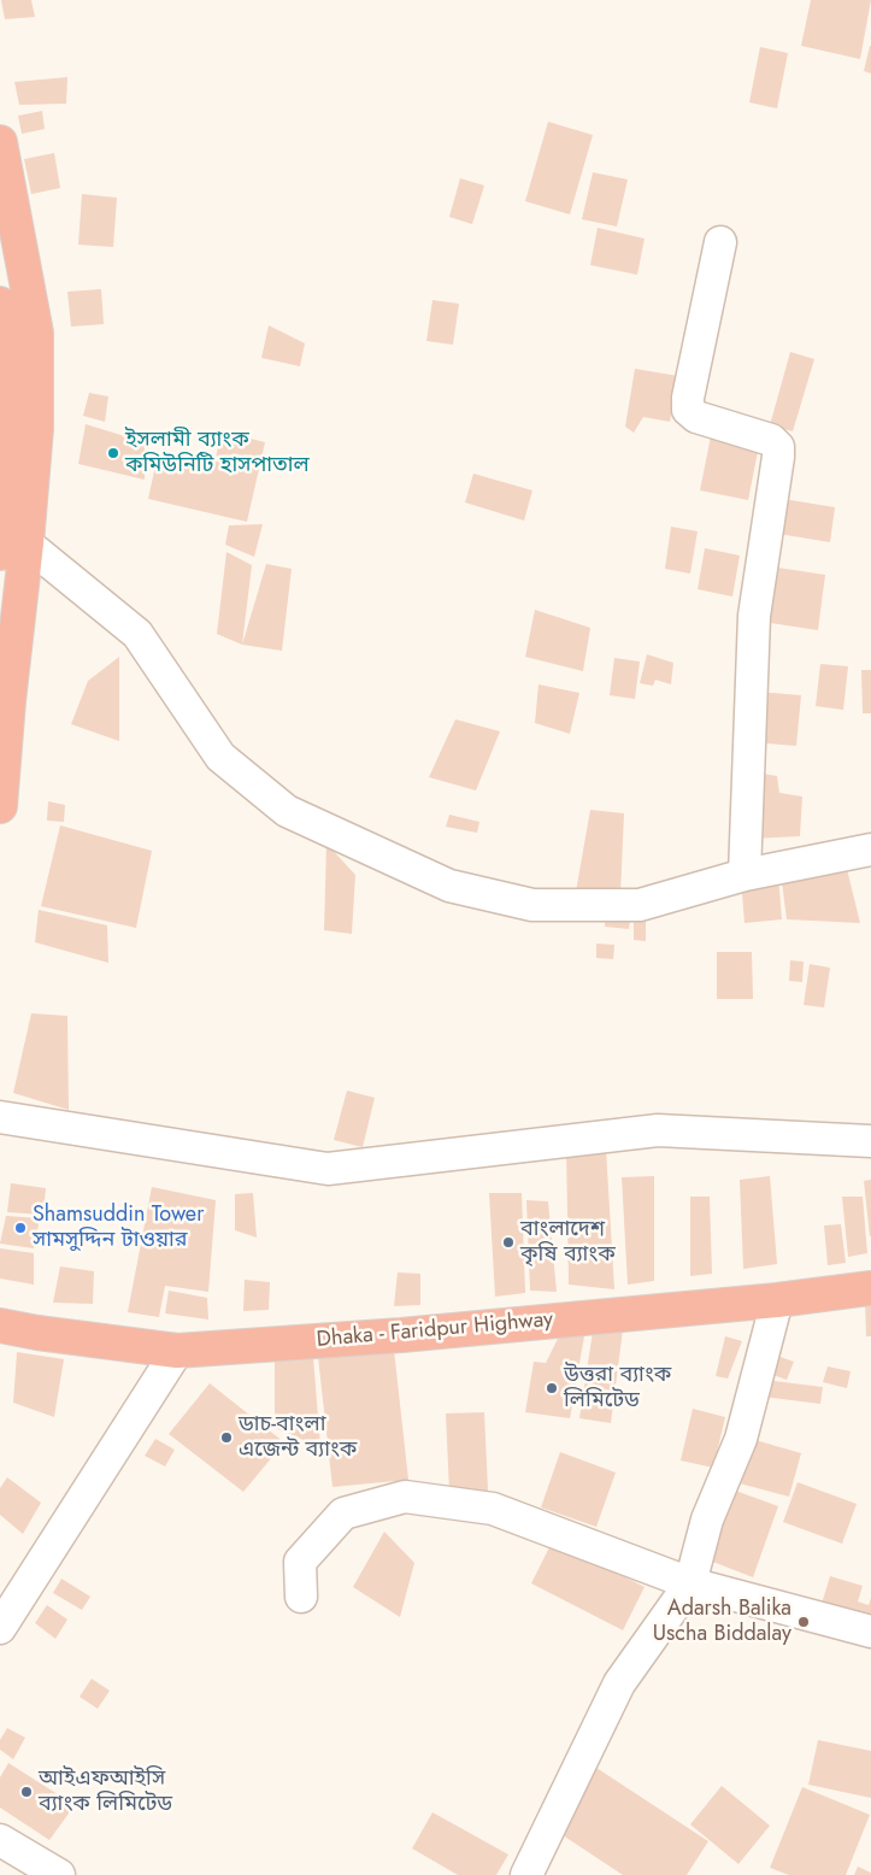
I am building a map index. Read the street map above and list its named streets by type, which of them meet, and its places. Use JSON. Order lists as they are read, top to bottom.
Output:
{
  "streets": {
    "highway": ["Dhaka - Faridpur Highway"]
  },
  "places": [
    "ইসলামী ব্যাংক কমিউনিটি হাসপাতাল",
    "Shamsuddin Tower সামসুদ্দিন টাওয়ার",
    "বাংলাদেশ কৃষি ব্যাংক",
    "উত্তরা ব্যাংক লিমিটেড",
    "ডাচ-বাংলা এজেন্ট ব্যাংক",
    "Adarsh Balika Uscha Biddalay",
    "আইএফআইসি ব্যাংক লিমিটেড"
  ]
}
